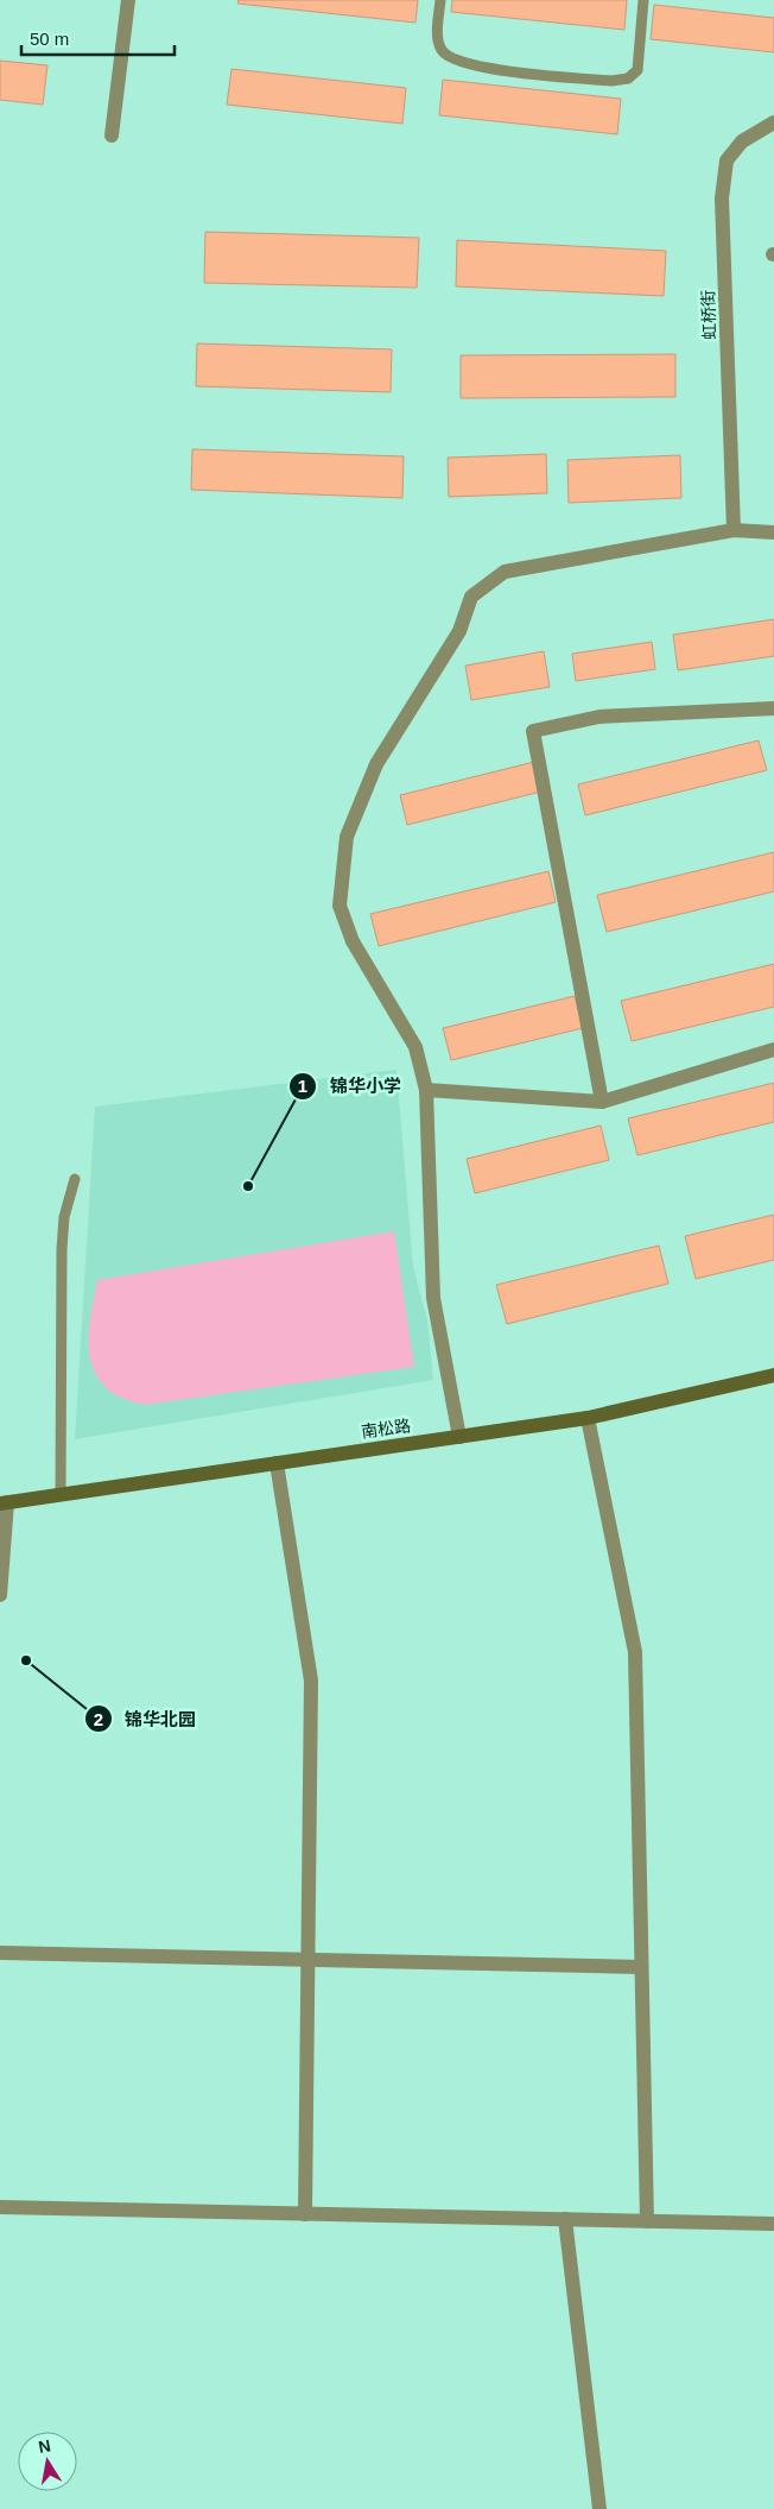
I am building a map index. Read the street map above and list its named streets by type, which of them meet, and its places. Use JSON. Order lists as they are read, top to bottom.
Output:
{
  "streets": {
    "street": ["虹桥街", "南松路"]
  },
  "places": ["锦华小学", "锦华北园"],
  "scale_bar": "50 m",
  "north": "top"
}
